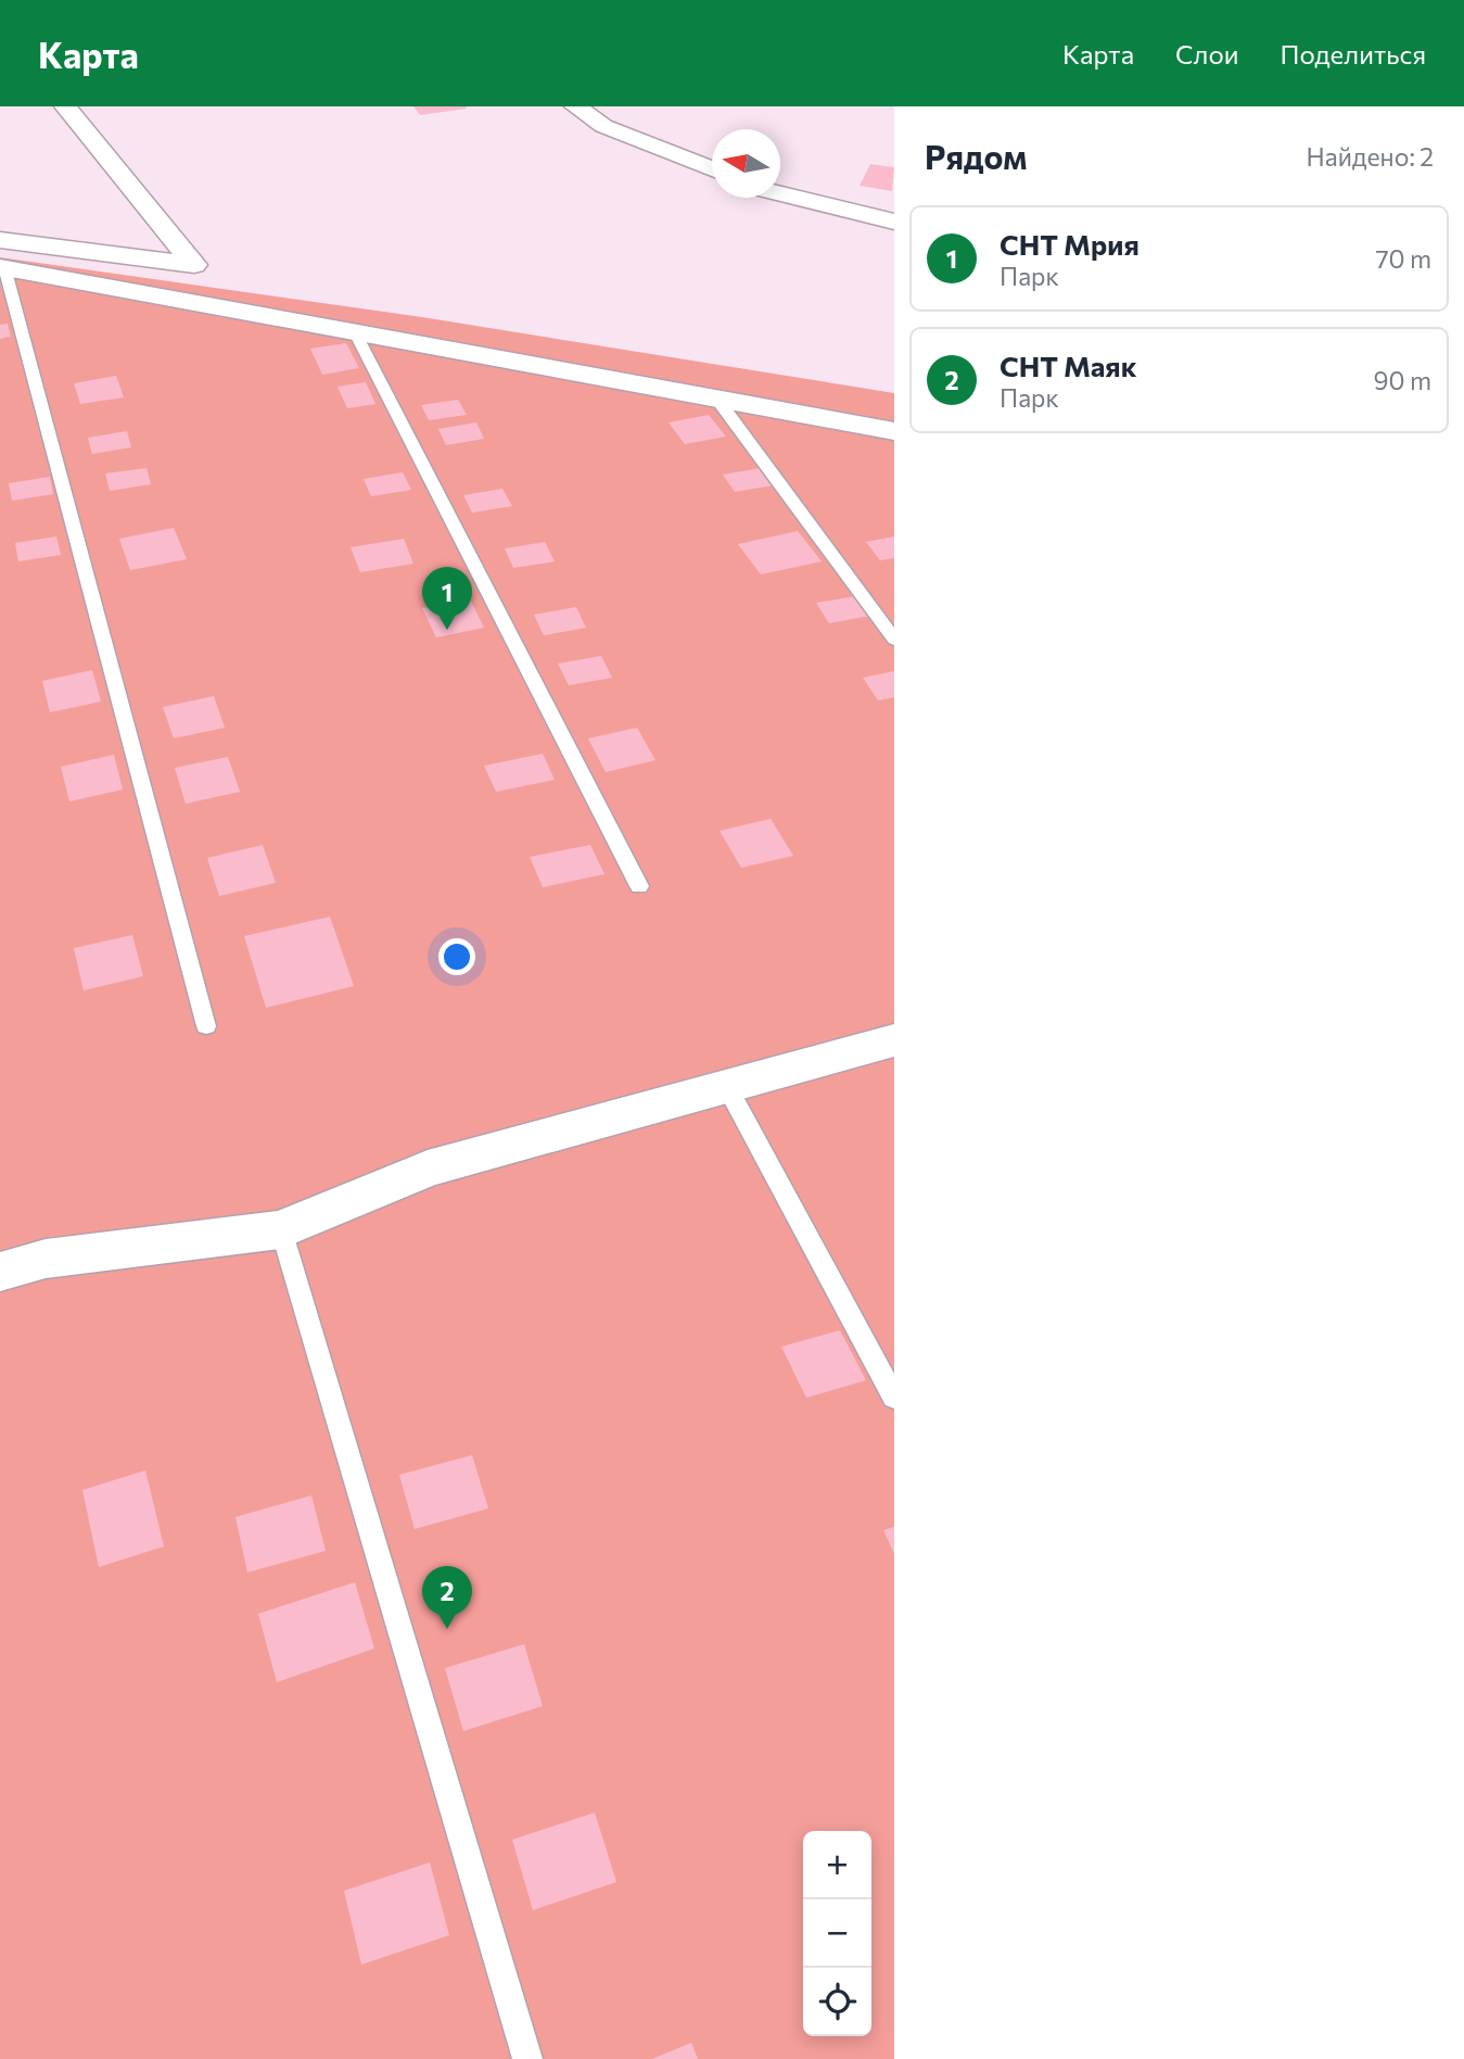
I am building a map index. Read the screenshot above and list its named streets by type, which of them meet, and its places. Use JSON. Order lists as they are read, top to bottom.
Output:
{
  "north": "left",
  "page": {
    "header": "Карта",
    "nav": ["Карта", "Слои", "Поделиться"],
    "heading": ["Рядом", "Найдено: 2"],
    "list": [
      {
        "mark": "1",
        "name": "СНТ Мрия",
        "note": "Парк",
        "value": "70 m"
      },
      {
        "mark": "2",
        "name": "СНТ Маяк",
        "note": "Парк",
        "value": "90 m"
      }
    ],
    "pins": ["1", "2"],
    "map_buttons": ["+", "−"]
  }
}
